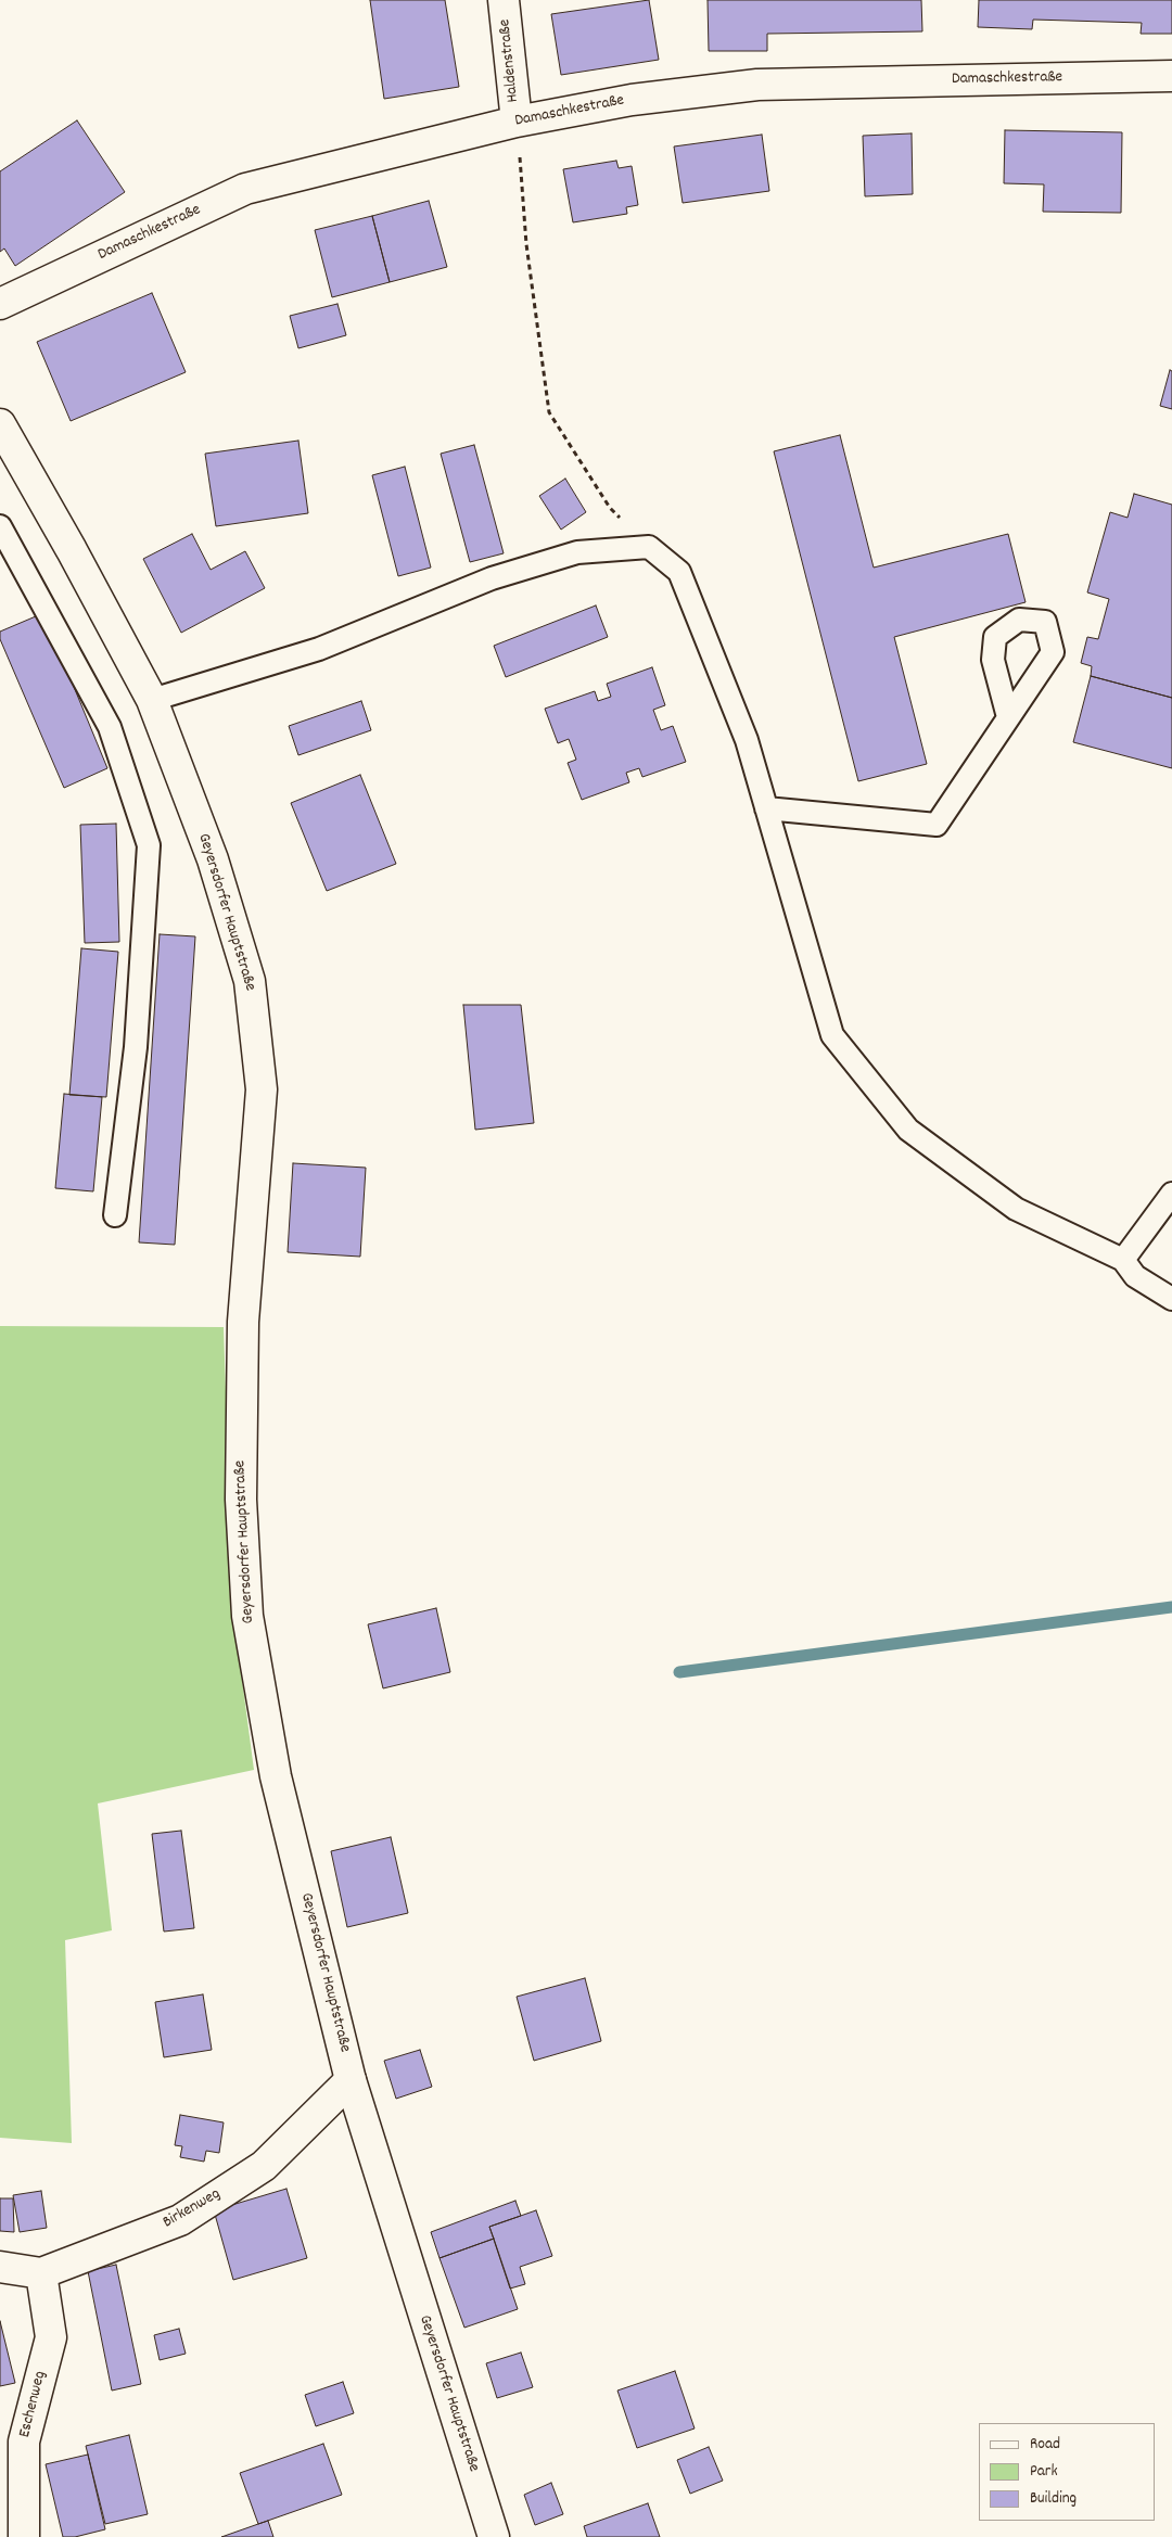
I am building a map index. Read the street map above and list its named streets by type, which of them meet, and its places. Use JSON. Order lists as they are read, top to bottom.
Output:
{
  "streets": {
    "main road": [
      "Haldenstraße",
      "Damaschkestraße",
      "Geyersdorfer Hauptstraße",
      "Birkenweg",
      "Eschenweg"
    ]
  },
  "crossings": [
    ["Haldenstraße", "Damaschkestraße"],
    ["Geyersdorfer Hauptstraße", "Birkenweg"],
    ["Birkenweg", "Eschenweg"]
  ],
  "legend": ["Road", "Park", "Building"]
}
